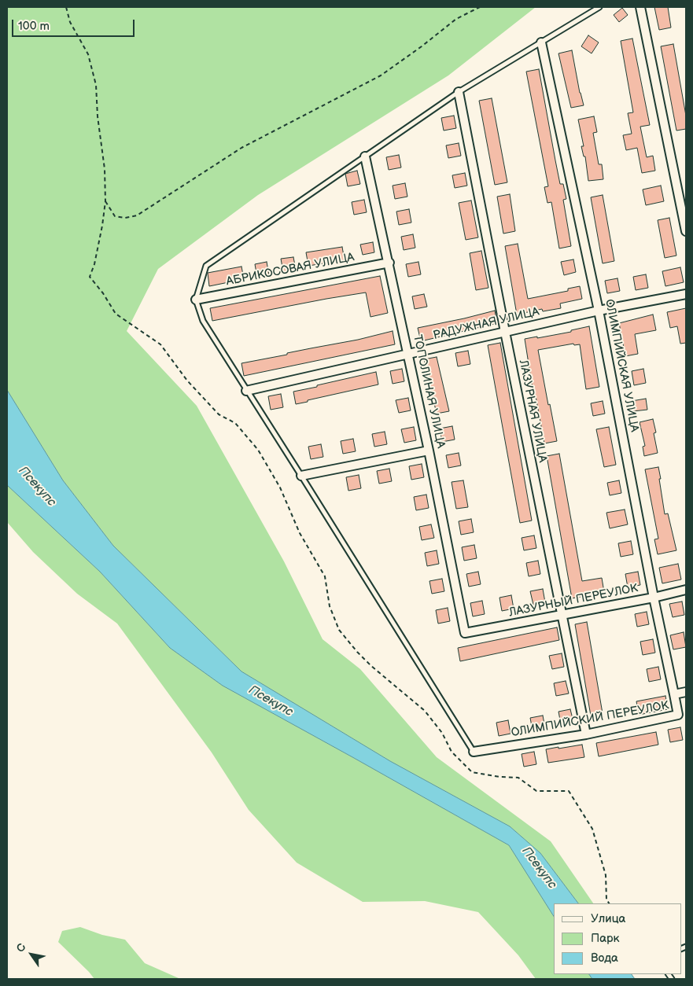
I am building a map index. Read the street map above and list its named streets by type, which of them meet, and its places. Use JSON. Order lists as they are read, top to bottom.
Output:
{
  "streets": {
    "street": [
      "АБРИКОСОВАЯ УЛИЦА",
      "РАДУЖНАЯ УЛИЦА",
      "ОЛИМПИЙСКАЯ УЛИЦА",
      "ТОПОЛИНАЯ УЛИЦА",
      "ЛАЗУРНАЯ УЛИЦА",
      "ЛАЗУРНЫЙ ПЕРЕУЛОК",
      "ОЛИМПИЙСКИЙ ПЕРЕУЛОК"
    ]
  },
  "crossings": [
    ["АБРИКОСОВАЯ УЛИЦА", "ТОПОЛИНАЯ УЛИЦА"],
    ["РАДУЖНАЯ УЛИЦА", "ОЛИМПИЙСКАЯ УЛИЦА"],
    ["РАДУЖНАЯ УЛИЦА", "ТОПОЛИНАЯ УЛИЦА"],
    ["РАДУЖНАЯ УЛИЦА", "ЛАЗУРНАЯ УЛИЦА"],
    ["ОЛИМПИЙСКАЯ УЛИЦА", "ЛАЗУРНЫЙ ПЕРЕУЛОК"],
    ["ОЛИМПИЙСКАЯ УЛИЦА", "ОЛИМПИЙСКИЙ ПЕРЕУЛОК"],
    ["ТОПОЛИНАЯ УЛИЦА", "ЛАЗУРНЫЙ ПЕРЕУЛОК"],
    ["ЛАЗУРНАЯ УЛИЦА", "ЛАЗУРНЫЙ ПЕРЕУЛОК"],
    ["ЛАЗУРНАЯ УЛИЦА", "ОЛИМПИЙСКИЙ ПЕРЕУЛОК"]
  ],
  "water": ["Псекупс"],
  "legend": ["Улица", "Парк", "Вода"],
  "scale_bar": "100 m",
  "north": "top left"
}
